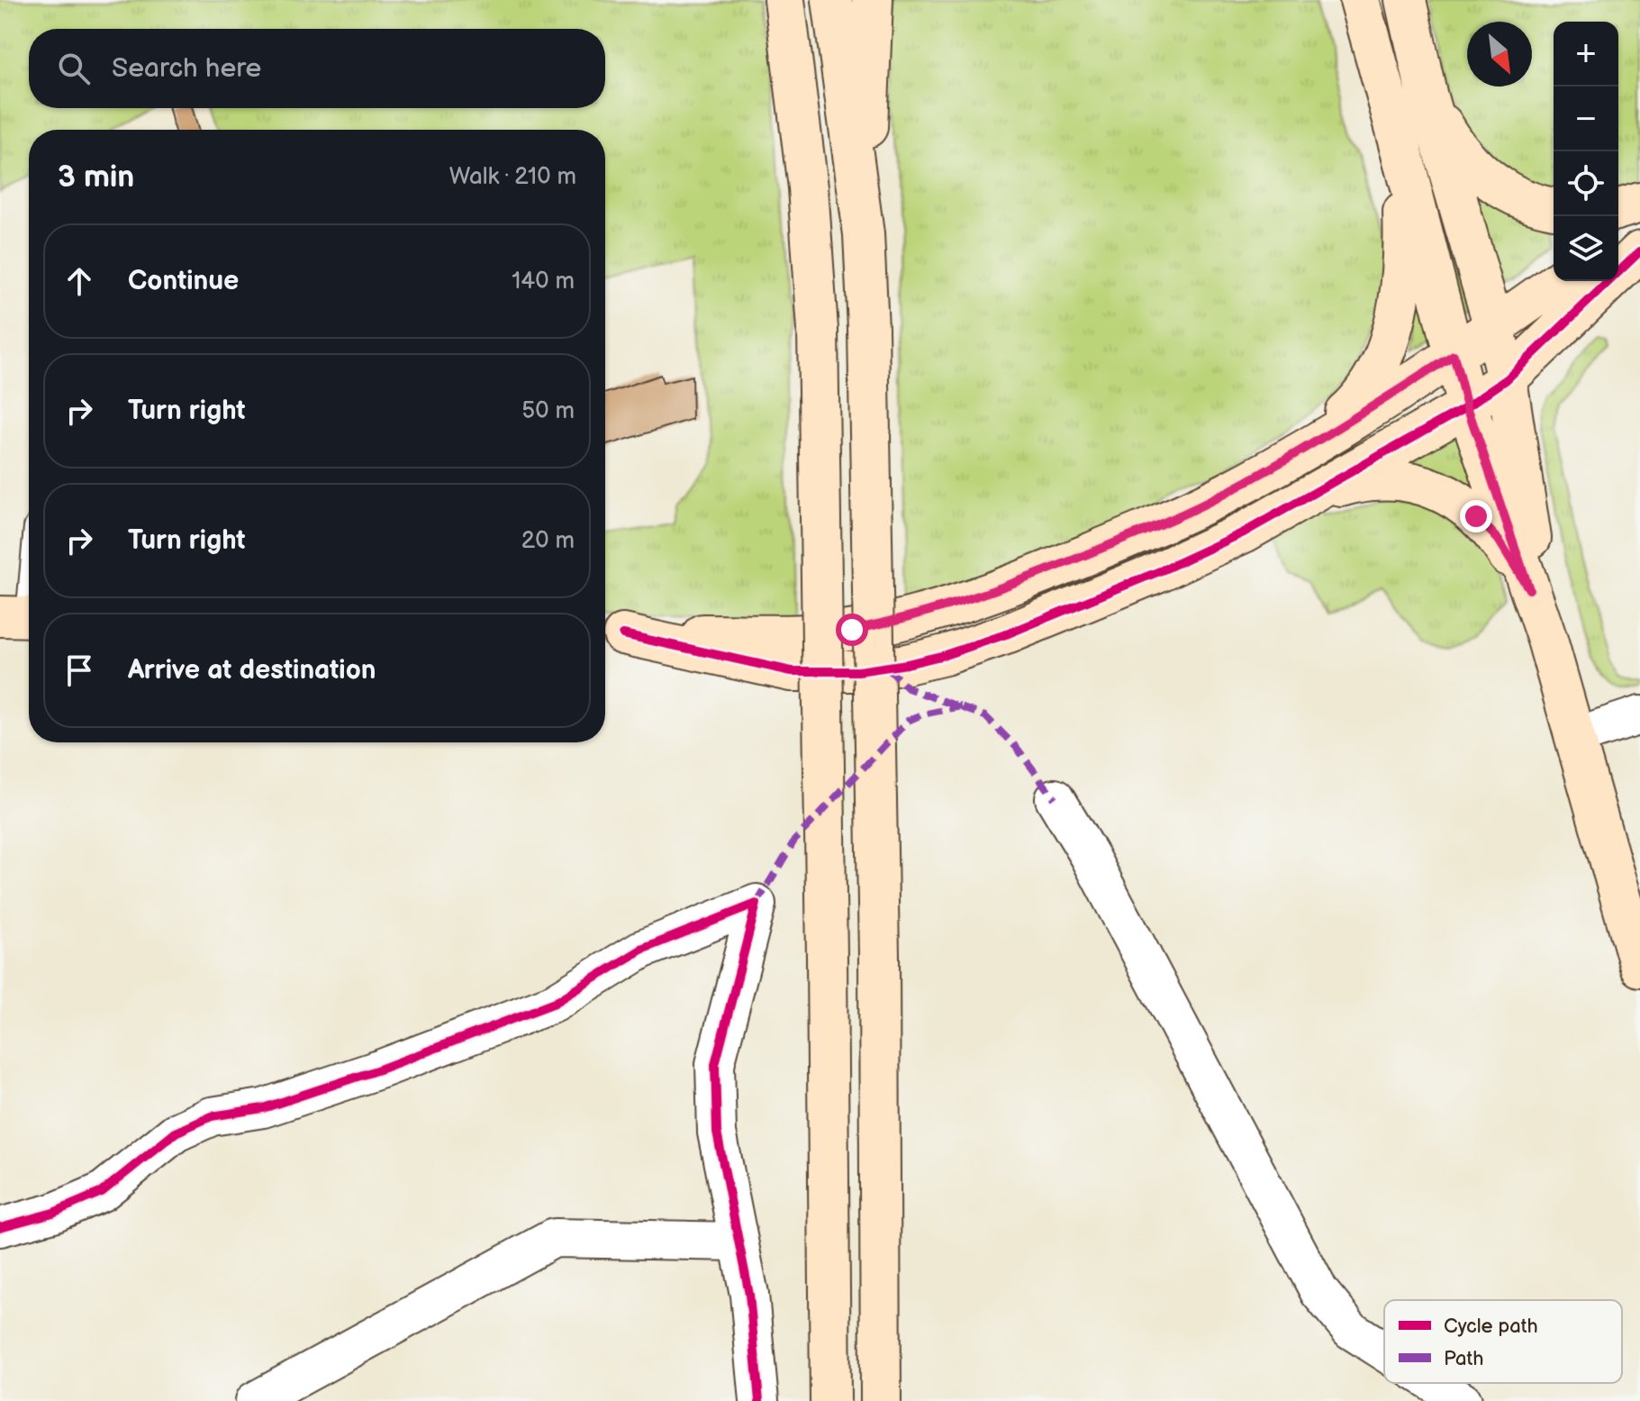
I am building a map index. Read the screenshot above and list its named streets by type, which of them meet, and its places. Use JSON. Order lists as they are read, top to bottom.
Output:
{
  "legend": ["Cycle path", "Path"],
  "north": "bottom right",
  "page": {
    "map_buttons": ["+", "−"],
    "search": "Search here",
    "heading": ["3 min", "Walk · 210 m"],
    "list": [
      ["Continue", "140 m"],
      ["Turn right", "50 m"],
      ["Turn right", "20 m"],
      "Arrive at destination"
    ]
  }
}
